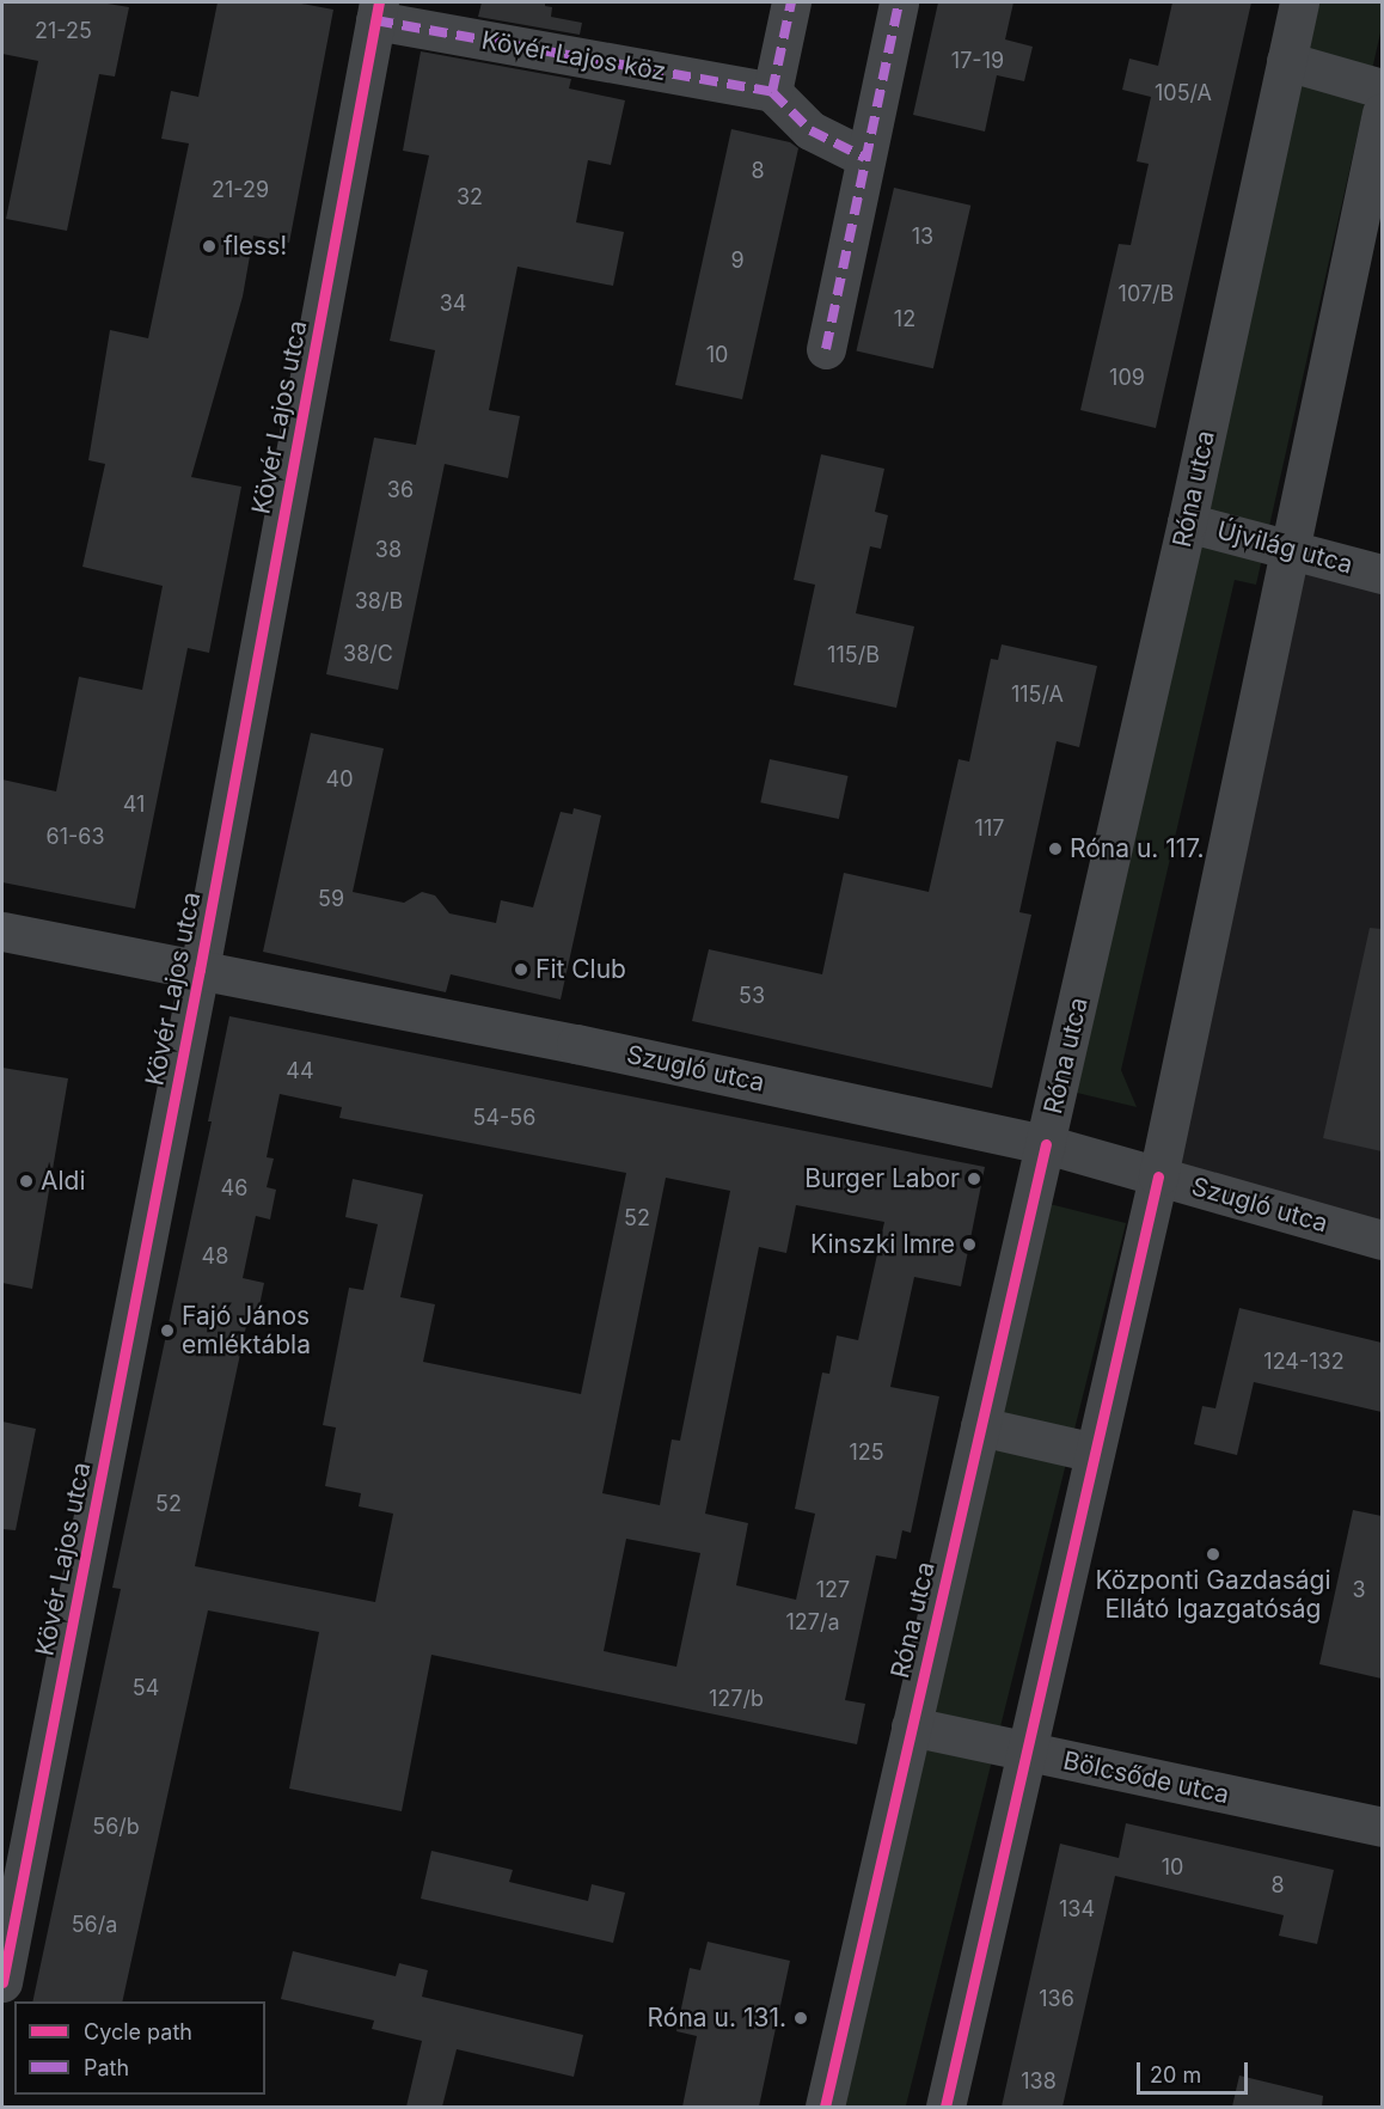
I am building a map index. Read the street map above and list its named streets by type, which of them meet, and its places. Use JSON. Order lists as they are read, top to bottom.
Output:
{
  "streets": {
    "street": [
      "Kövér Lajos köz",
      "Kövér Lajos utca",
      "Róna utca",
      "Újvilág utca",
      "Szugló utca",
      "Bölcsőde utca"
    ]
  },
  "crossings": [
    ["Kövér Lajos köz", "Kövér Lajos utca"],
    ["Kövér Lajos utca", "Szugló utca"],
    ["Róna utca", "Újvilág utca"],
    ["Róna utca", "Szugló utca"],
    ["Róna utca", "Bölcsőde utca"]
  ],
  "places": [
    "fless!",
    "Róna u. 117.",
    "Fit Club",
    "Burger Labor",
    "Aldi",
    "Kinszki Imre",
    "Fajó János emléktábla",
    "Központi Gazdasági Ellátó Igazgatóság",
    "Róna u. 131."
  ],
  "house_numbers": [
    "21-25",
    "17-19",
    "105/A",
    "8",
    "21-29",
    "32",
    "13",
    "9",
    "107/B",
    "34",
    "12",
    "10",
    "109",
    "36",
    "38",
    "38/B",
    "38/C",
    "115/B",
    "115/A",
    "40",
    "41",
    "117",
    "61-63",
    "59",
    "53",
    "44",
    "54-56",
    "46",
    "52",
    "48",
    "124-132",
    "125",
    "52",
    "127",
    "3",
    "127/a",
    "54",
    "127/b",
    "56/b",
    "10",
    "8",
    "134",
    "56/a",
    "136",
    "138"
  ],
  "legend": ["Cycle path", "Path"],
  "scale_bar": "20 m"
}
